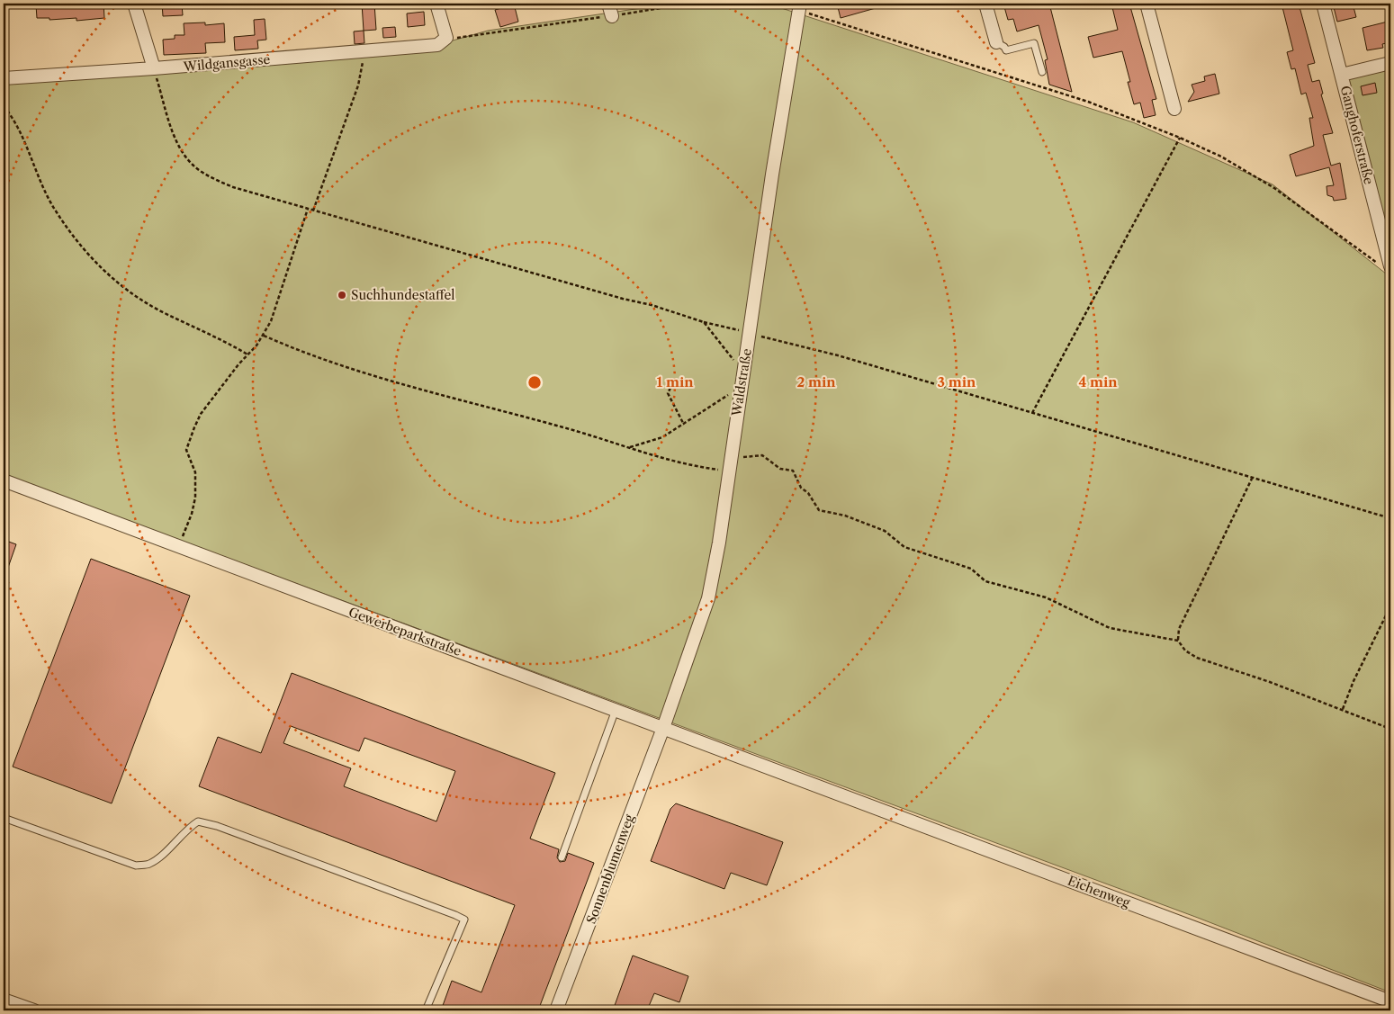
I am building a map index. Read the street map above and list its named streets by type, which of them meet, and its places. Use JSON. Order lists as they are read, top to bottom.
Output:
{
  "streets": {
    "street": [
      "Wildgansgasse",
      "Ganghoferstraße",
      "Waldstraße",
      "Gewerbeparkstraße",
      "Sonnenblumenweg",
      "Eichenweg"
    ]
  },
  "crossings": [
    ["Waldstraße", "Gewerbeparkstraße"],
    ["Waldstraße", "Sonnenblumenweg"],
    ["Gewerbeparkstraße", "Sonnenblumenweg"],
    ["Gewerbeparkstraße", "Eichenweg"]
  ],
  "places": ["Suchhundestaffel"],
  "rings": [
    "1 min",
    "2 min",
    "3 min",
    "4 min"
  ]
}
